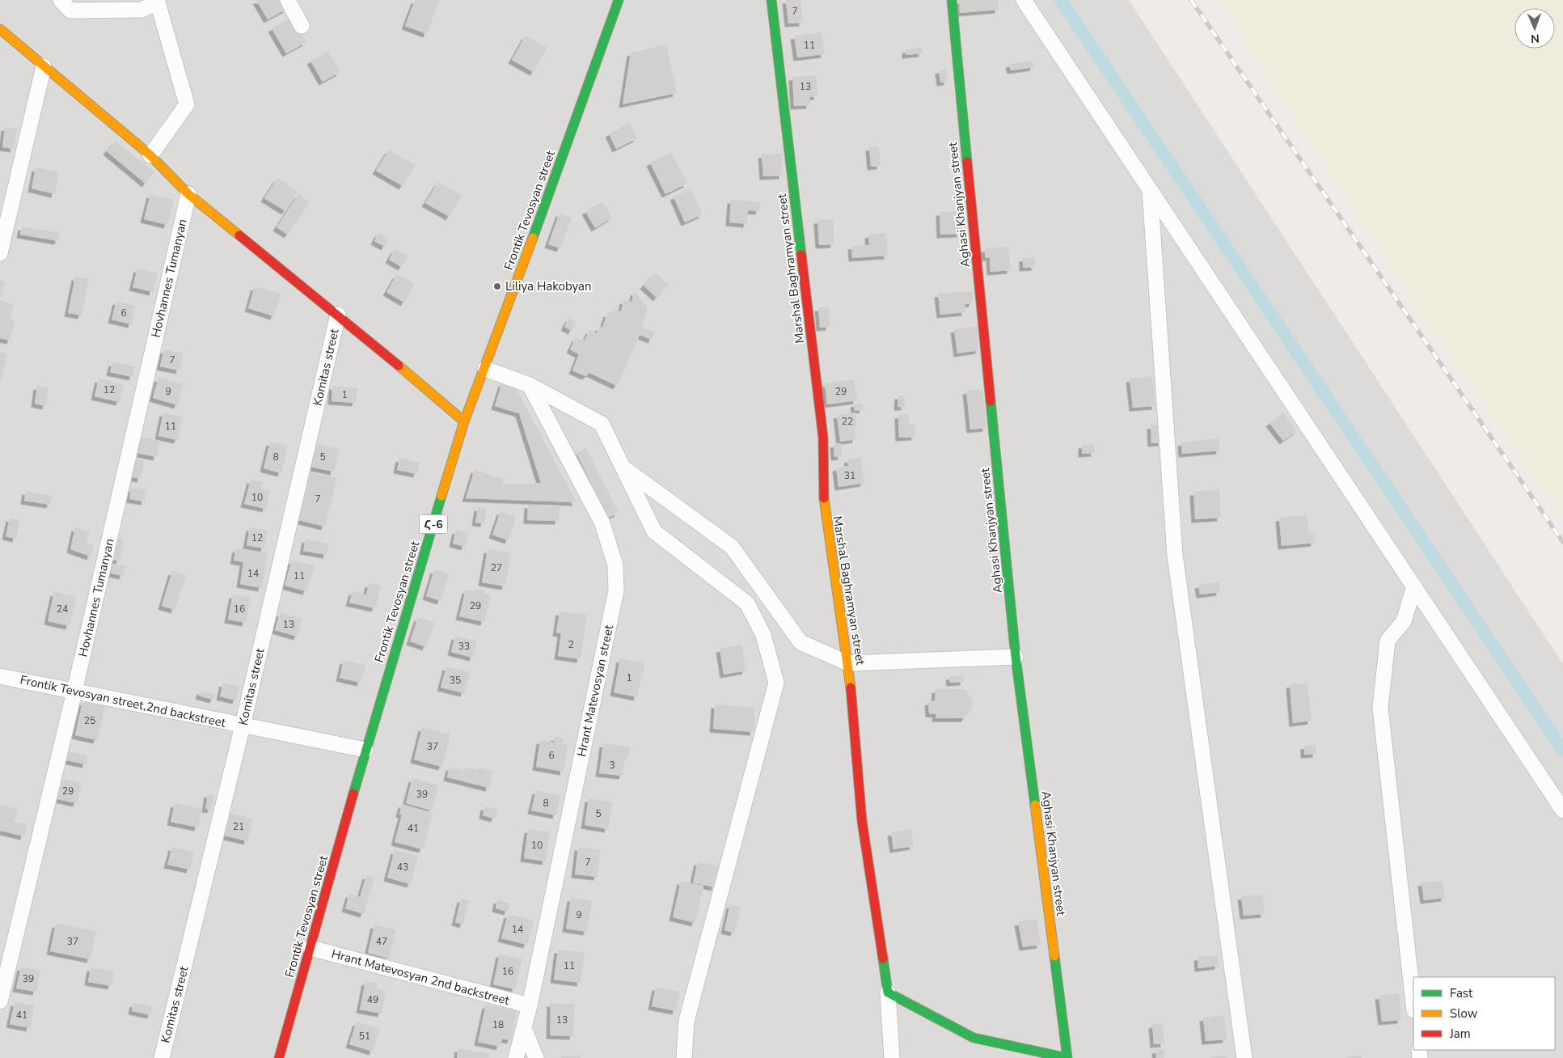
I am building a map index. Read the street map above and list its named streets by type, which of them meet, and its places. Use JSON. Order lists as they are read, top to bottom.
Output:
{
  "streets": {
    "street": [
      "Aghasi Khanjyan street",
      "Frontik Tevosyan street",
      "Marshal Baghramyan street",
      "Hovhannes Tumanyan",
      "Komitas street",
      "Հ-6",
      "Hrant Matevosyan street",
      "Frontik Tevosyan street,2nd backstreet",
      "Hrant Matevosyan 2nd backstreet"
    ]
  },
  "crossings": [
    ["Frontik Tevosyan street", "Frontik Tevosyan street,2nd backstreet"],
    ["Frontik Tevosyan street", "Hrant Matevosyan 2nd backstreet"],
    ["Hovhannes Tumanyan", "Frontik Tevosyan street,2nd backstreet"],
    ["Komitas street", "Frontik Tevosyan street,2nd backstreet"],
    ["Hrant Matevosyan street", "Hrant Matevosyan 2nd backstreet"]
  ],
  "places": ["Liliya Hakobyan"],
  "house_numbers": [
    "7",
    "11",
    "13",
    "6",
    "7",
    "12",
    "9",
    "29",
    "1",
    "22",
    "11",
    "8",
    "5",
    "31",
    "10",
    "7",
    "12",
    "27",
    "14",
    "11",
    "29",
    "24",
    "16",
    "13",
    "2",
    "33",
    "1",
    "35",
    "25",
    "37",
    "6",
    "3",
    "29",
    "39",
    "8",
    "5",
    "21",
    "41",
    "10",
    "7",
    "43",
    "9",
    "14",
    "37",
    "47",
    "11",
    "16",
    "39",
    "49",
    "41",
    "13",
    "18",
    "51"
  ],
  "legend": ["Fast", "Slow", "Jam"],
  "north": "bottom"
}
